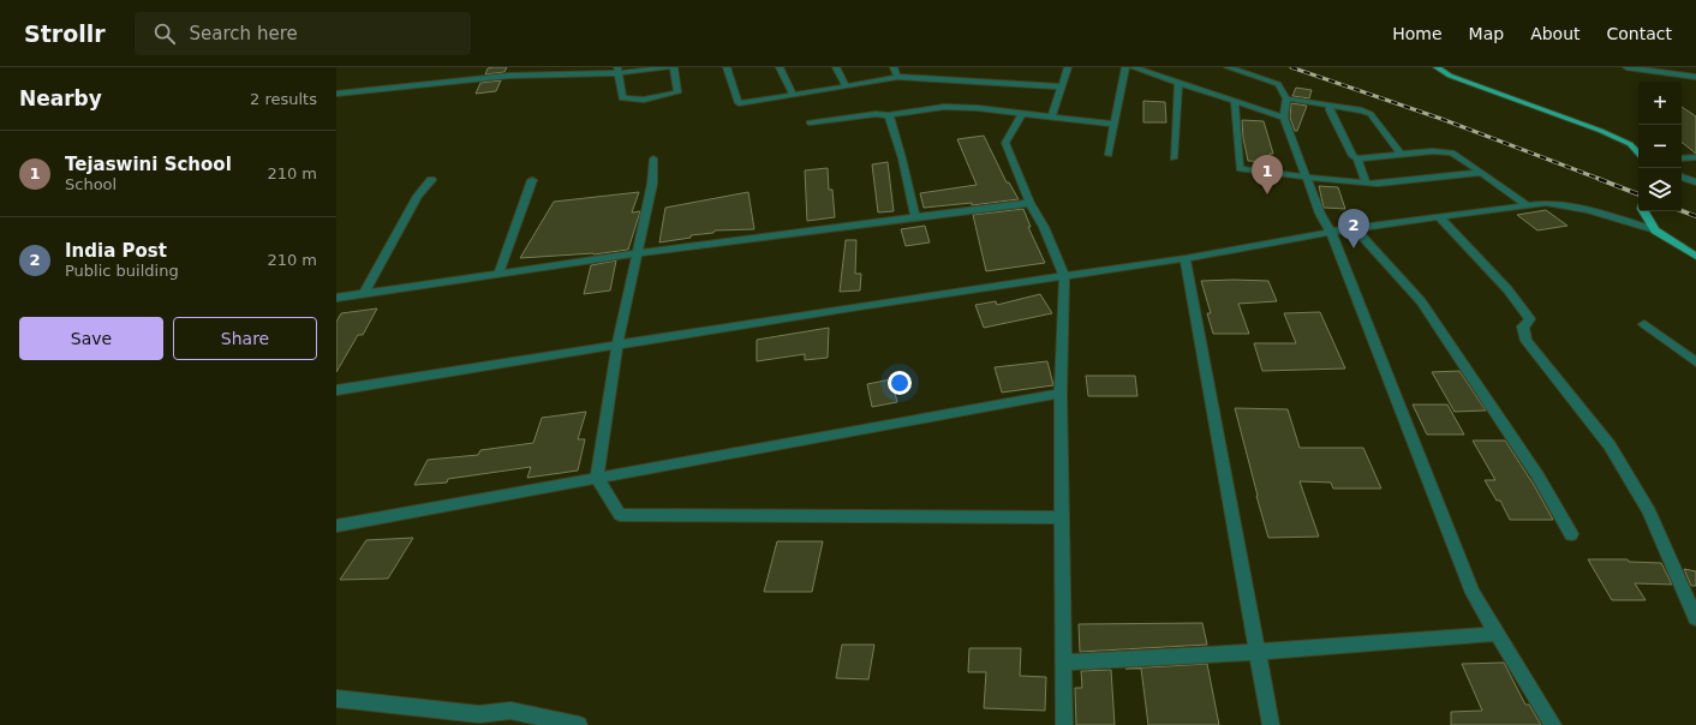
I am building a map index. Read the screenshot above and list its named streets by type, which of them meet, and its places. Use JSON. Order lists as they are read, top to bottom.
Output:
{
  "page": {
    "header": "Strollr",
    "search": "Search here",
    "nav": [
      "Home",
      "Map",
      "About",
      "Contact"
    ],
    "heading": ["Nearby", "2 results"],
    "map_buttons": ["+", "−"],
    "list": [
      {
        "mark": "1",
        "name": "Tejaswini School",
        "note": "School",
        "value": "210 m"
      },
      {
        "mark": "2",
        "name": "India Post",
        "note": "Public building",
        "value": "210 m"
      }
    ],
    "pins": ["1", "2"],
    "buttons": ["Save", "Share"]
  }
}
